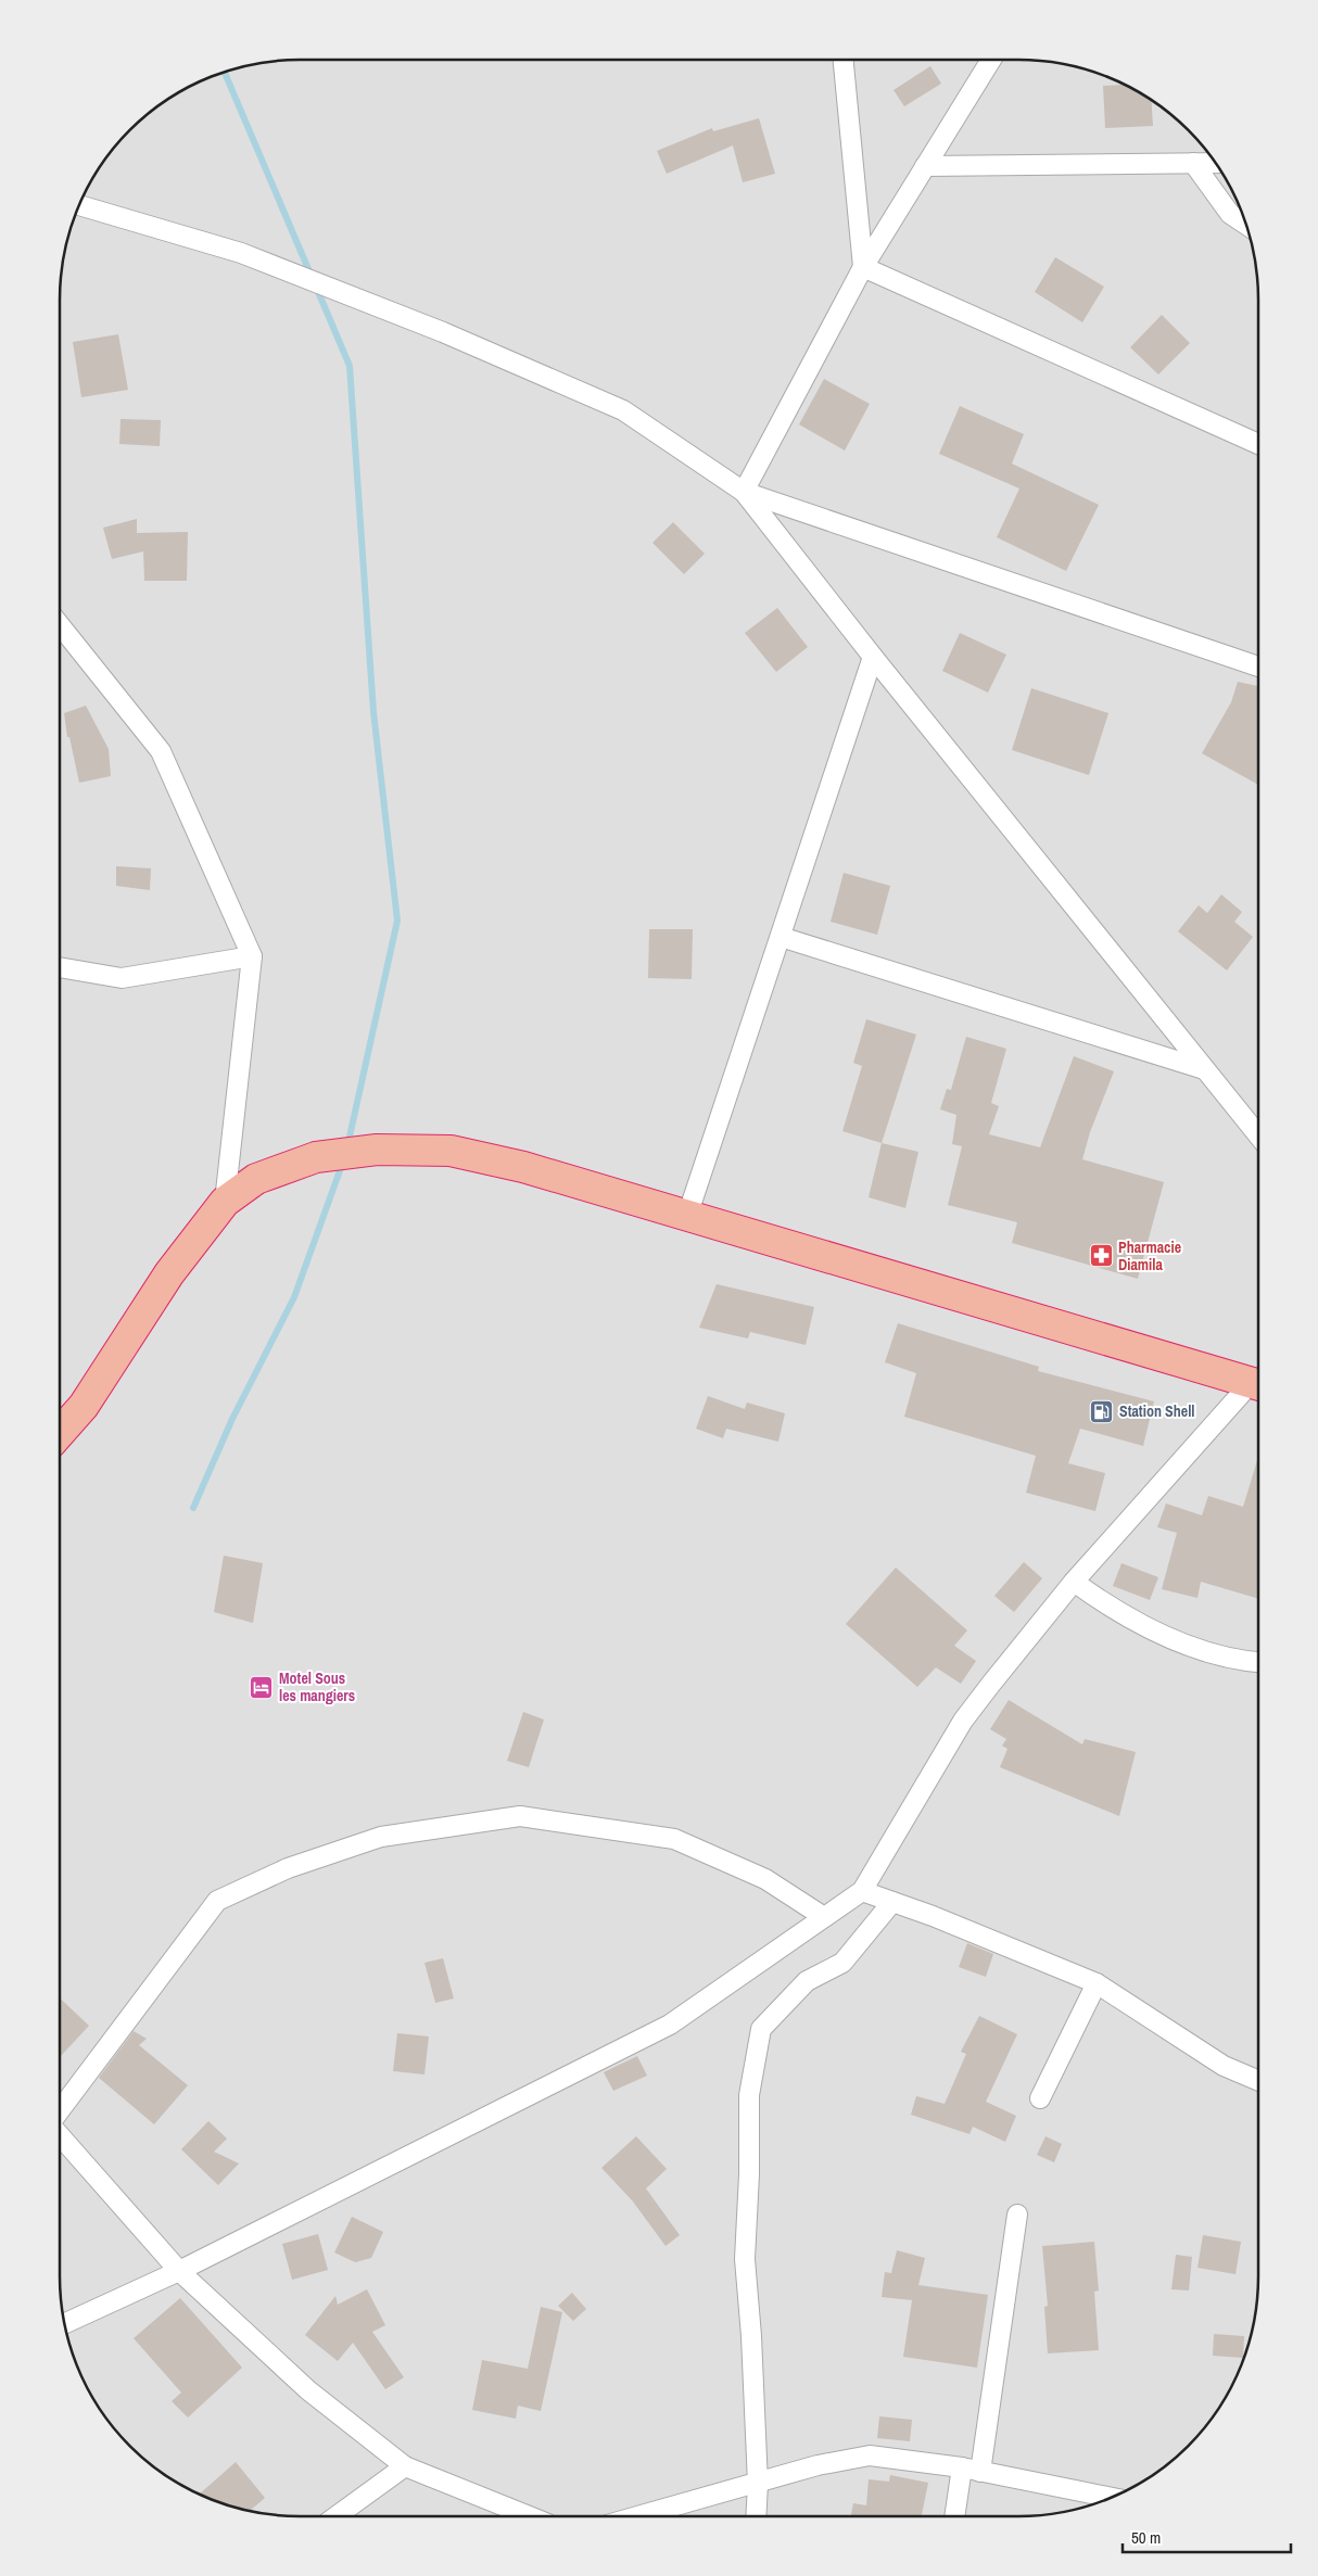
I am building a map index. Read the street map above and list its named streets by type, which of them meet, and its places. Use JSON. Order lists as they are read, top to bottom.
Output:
{
  "places": {
    "pharmacy": ["Pharmacie Diamila"],
    "fuel station": ["Station Shell"],
    "hotel": ["Motel Sous les mangiers"]
  },
  "scale_bar": "50 m"
}
